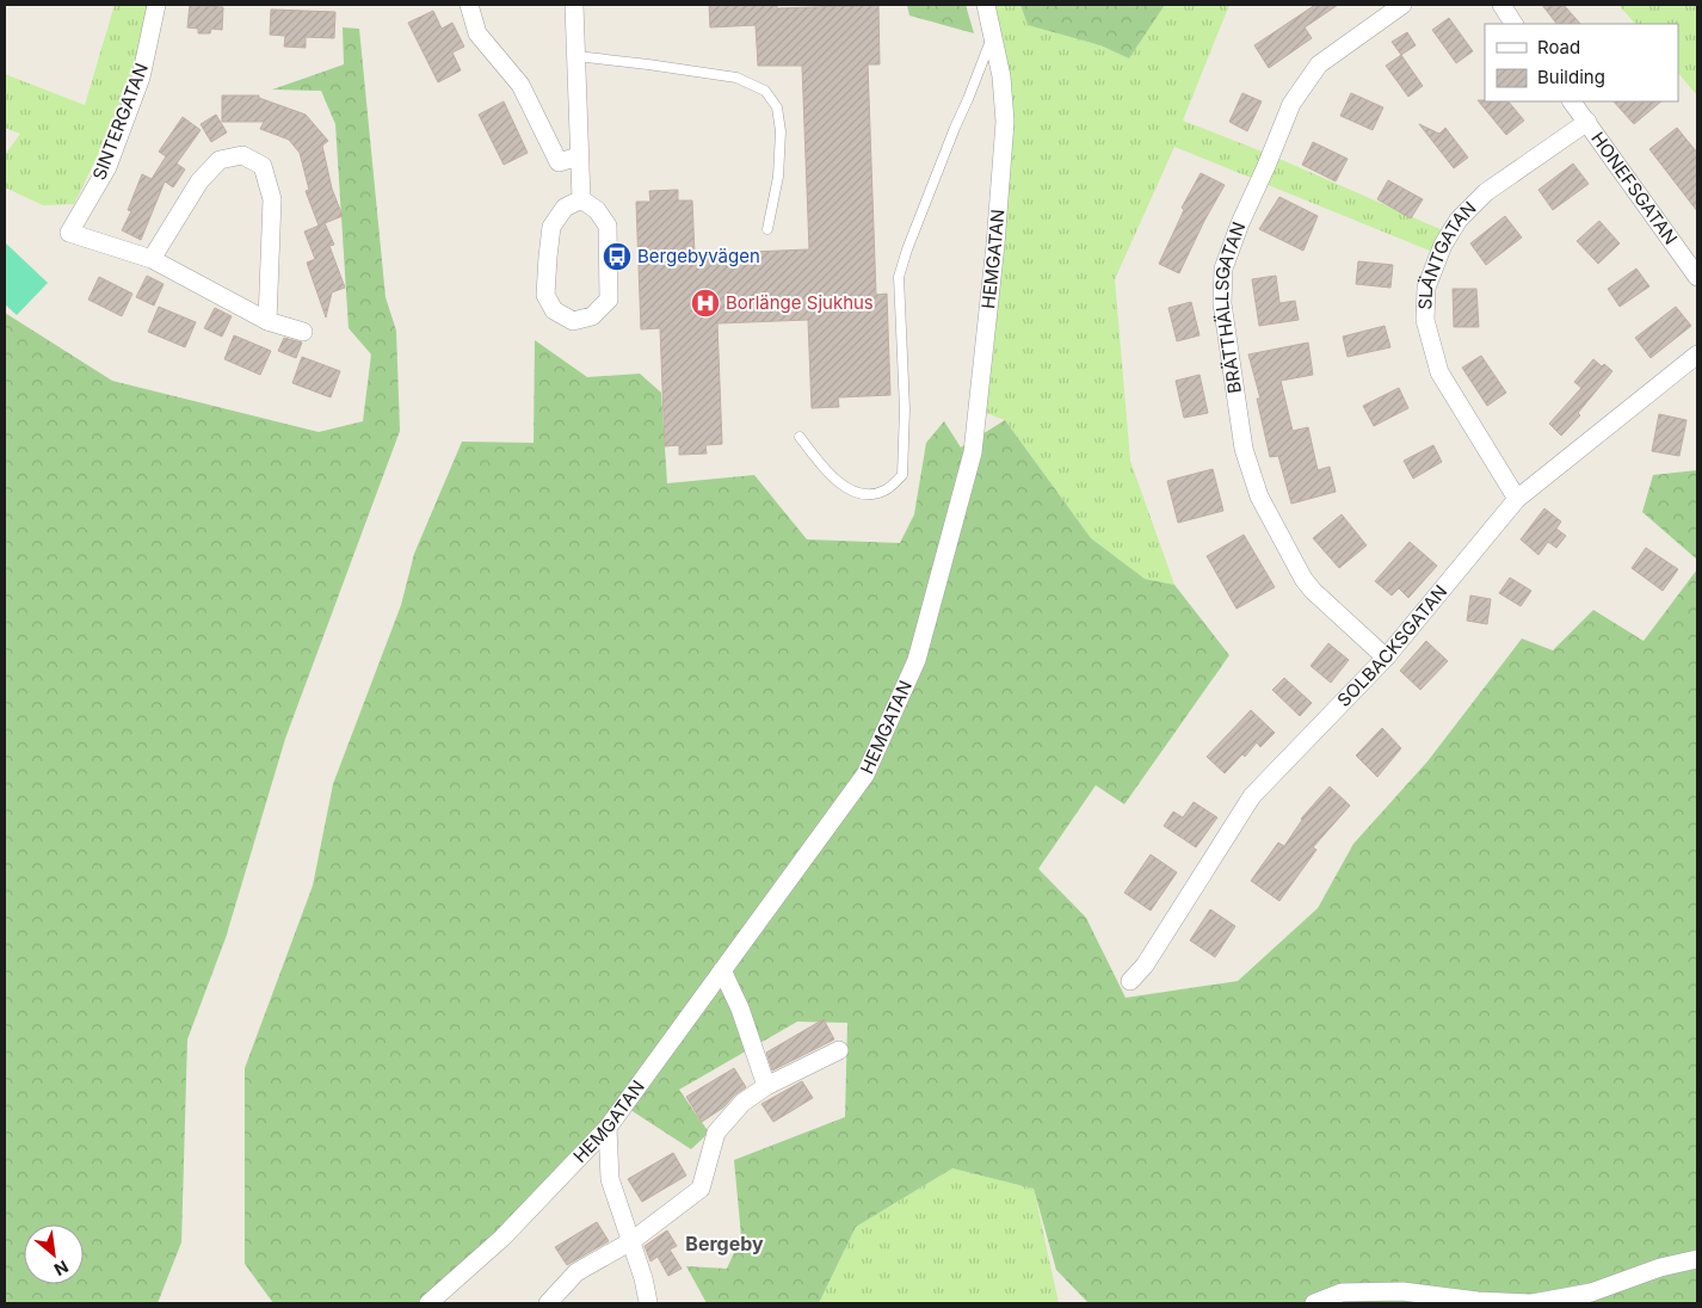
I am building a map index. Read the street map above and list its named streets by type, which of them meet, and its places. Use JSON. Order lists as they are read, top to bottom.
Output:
{
  "streets": {
    "street": [
      "SINTERGATAN",
      "HONEFSGATAN",
      "HEMGATAN",
      "SLÄNTGATAN",
      "BRÄTTHÄLLSGATAN",
      "SOLBACKSGATAN"
    ]
  },
  "crossings": [
    ["HONEFSGATAN", "SLÄNTGATAN"],
    ["SLÄNTGATAN", "SOLBACKSGATAN"],
    ["BRÄTTHÄLLSGATAN", "SOLBACKSGATAN"]
  ],
  "districts": ["Bergeby"],
  "places": {
    "bus stop": ["Bergebyvägen"],
    "hospital": ["Borlänge Sjukhus"]
  },
  "legend": ["Road", "Building"],
  "north": "bottom right"
}
